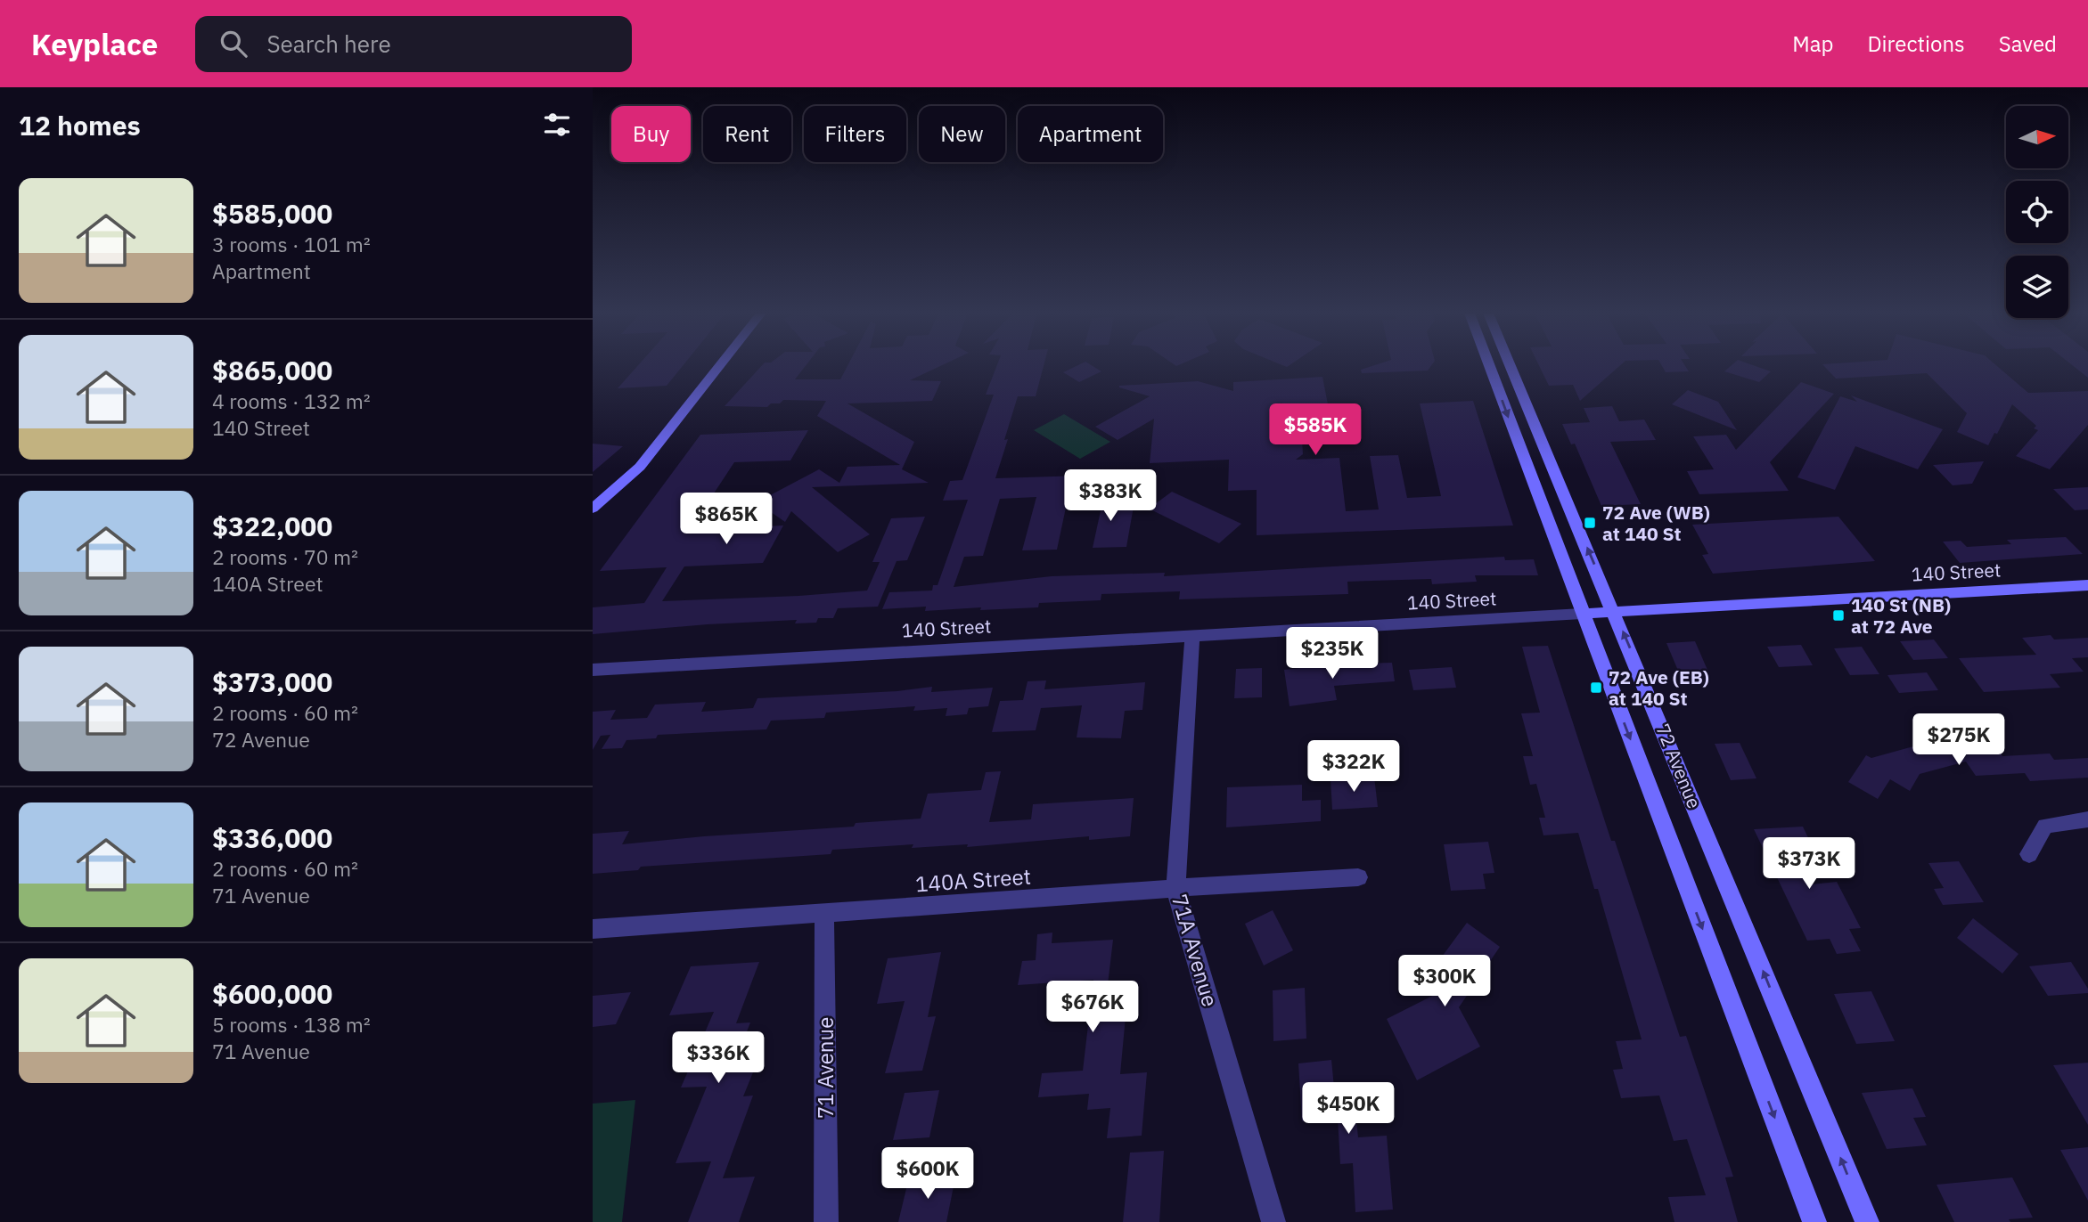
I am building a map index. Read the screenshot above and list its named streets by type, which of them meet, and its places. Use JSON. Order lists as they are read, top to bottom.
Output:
{
  "streets": {
    "main road": ["140 Street", "72 Avenue"],
    "street": ["140A Street", "71A Avenue", "71 Avenue"]
  },
  "crossings": [
    ["140 Street", "72 Avenue"],
    ["140 Street", "71A Avenue"],
    ["140A Street", "71A Avenue"],
    ["140A Street", "71 Avenue"]
  ],
  "places": {
    "transit": ["72 Ave (WB) at 140 St", "140 St (NB) at 72 Ave", "72 Ave (EB) at 140 St"]
  },
  "north": "right",
  "page": {
    "header": "Keyplace",
    "search": "Search here",
    "nav": ["Map", "Directions", "Saved"],
    "heading": "12 homes",
    "chip": [
      "Buy",
      "Rent",
      "Filters",
      "New",
      "Apartment"
    ],
    "list": [
      {
        "name": "$585,000",
        "note": "3 rooms · 101 m² · Apartment"
      },
      {
        "name": "$865,000",
        "note": "4 rooms · 132 m² · 140 Street"
      },
      {
        "name": "$322,000",
        "note": "2 rooms · 70 m² · 140A Street"
      },
      {
        "name": "$373,000",
        "note": "2 rooms · 60 m² · 72 Avenue"
      },
      {
        "name": "$336,000",
        "note": "2 rooms · 60 m² · 71 Avenue"
      },
      {
        "name": "$600,000",
        "note": "5 rooms · 138 m² · 71 Avenue"
      }
    ],
    "price": [
      "$585K",
      "$383K",
      "$865K",
      "$235K",
      "$275K",
      "$322K",
      "$373K",
      "$300K",
      "$676K",
      "$336K",
      "$450K",
      "$600K"
    ]
  }
}
